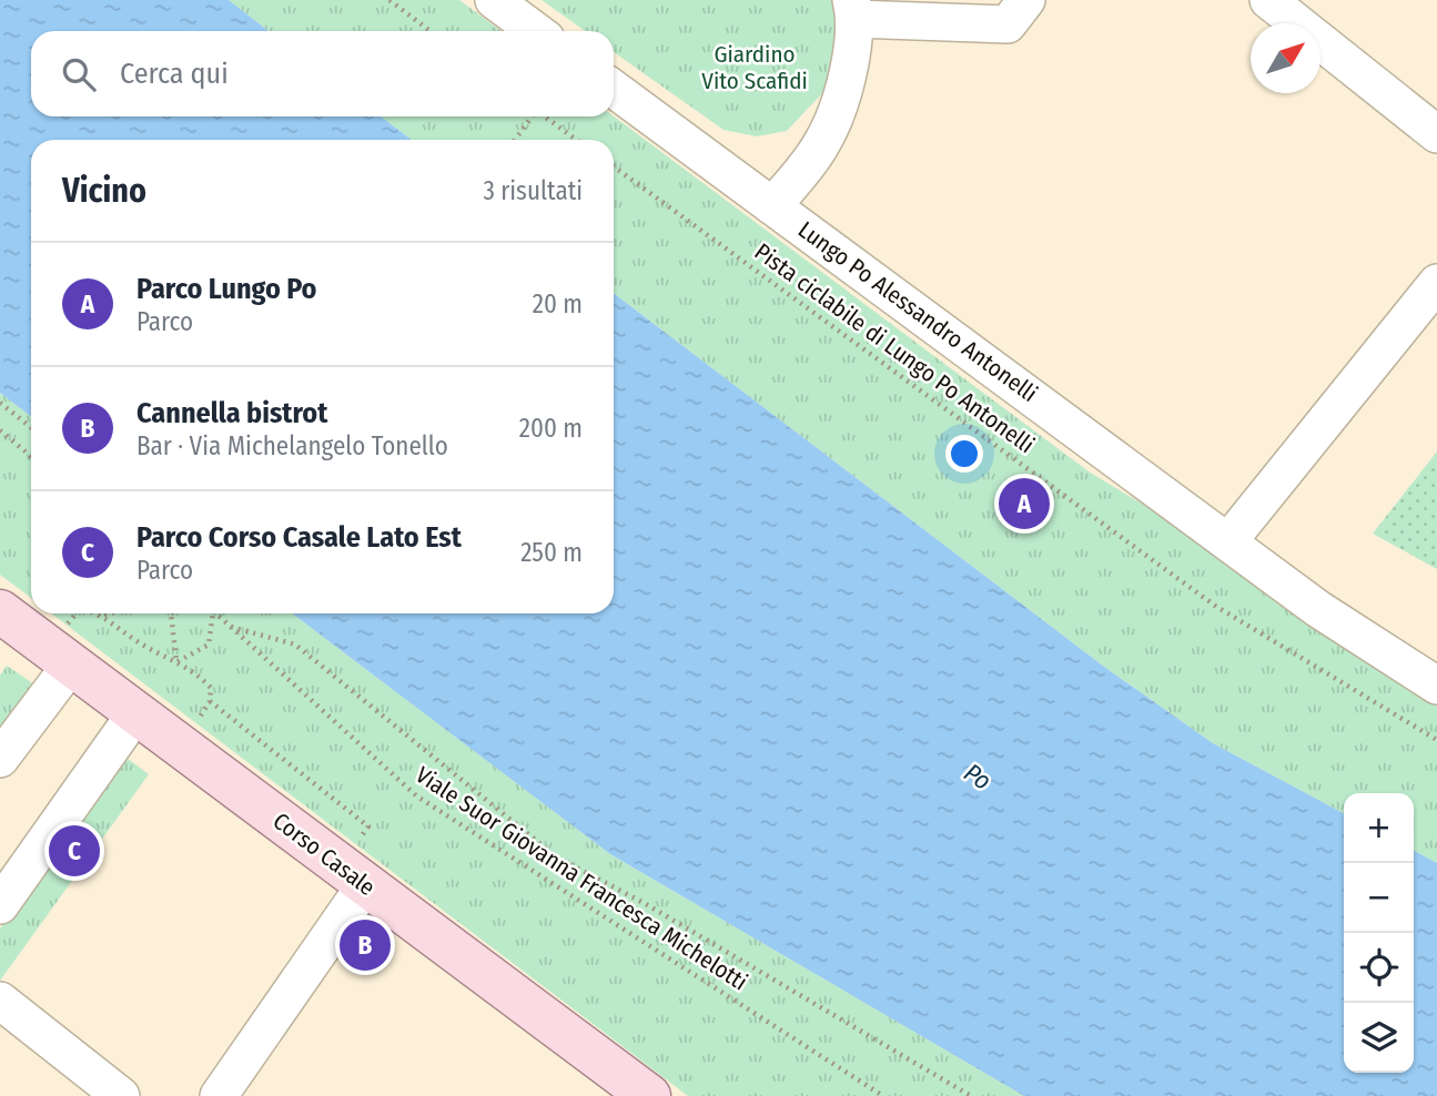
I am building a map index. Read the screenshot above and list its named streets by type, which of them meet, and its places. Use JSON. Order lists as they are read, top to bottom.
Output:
{
  "streets": {
    "main road": ["Corso Casale"],
    "street": ["Lungo Po Alessandro Antonelli"],
    "path": ["Pista ciclabile di Lungo Po Antonelli", "Viale Suor Giovanna Francesca Michelotti"]
  },
  "water": ["Po"],
  "parks": ["Giardino Vito Scafidi"],
  "north": "top right",
  "page": {
    "search": "Cerca qui",
    "heading": ["Vicino", "3 risultati"],
    "list": [
      {
        "mark": "A",
        "name": "Parco Lungo Po",
        "note": "Parco",
        "value": "20 m"
      },
      {
        "mark": "B",
        "name": "Cannella bistrot",
        "note": "Bar · Via Michelangelo Tonello",
        "value": "200 m"
      },
      {
        "mark": "C",
        "name": "Parco Corso Casale Lato Est",
        "note": "Parco",
        "value": "250 m"
      }
    ],
    "pins": ["A", "C", "B"],
    "map_buttons": ["+", "−"]
  }
}
